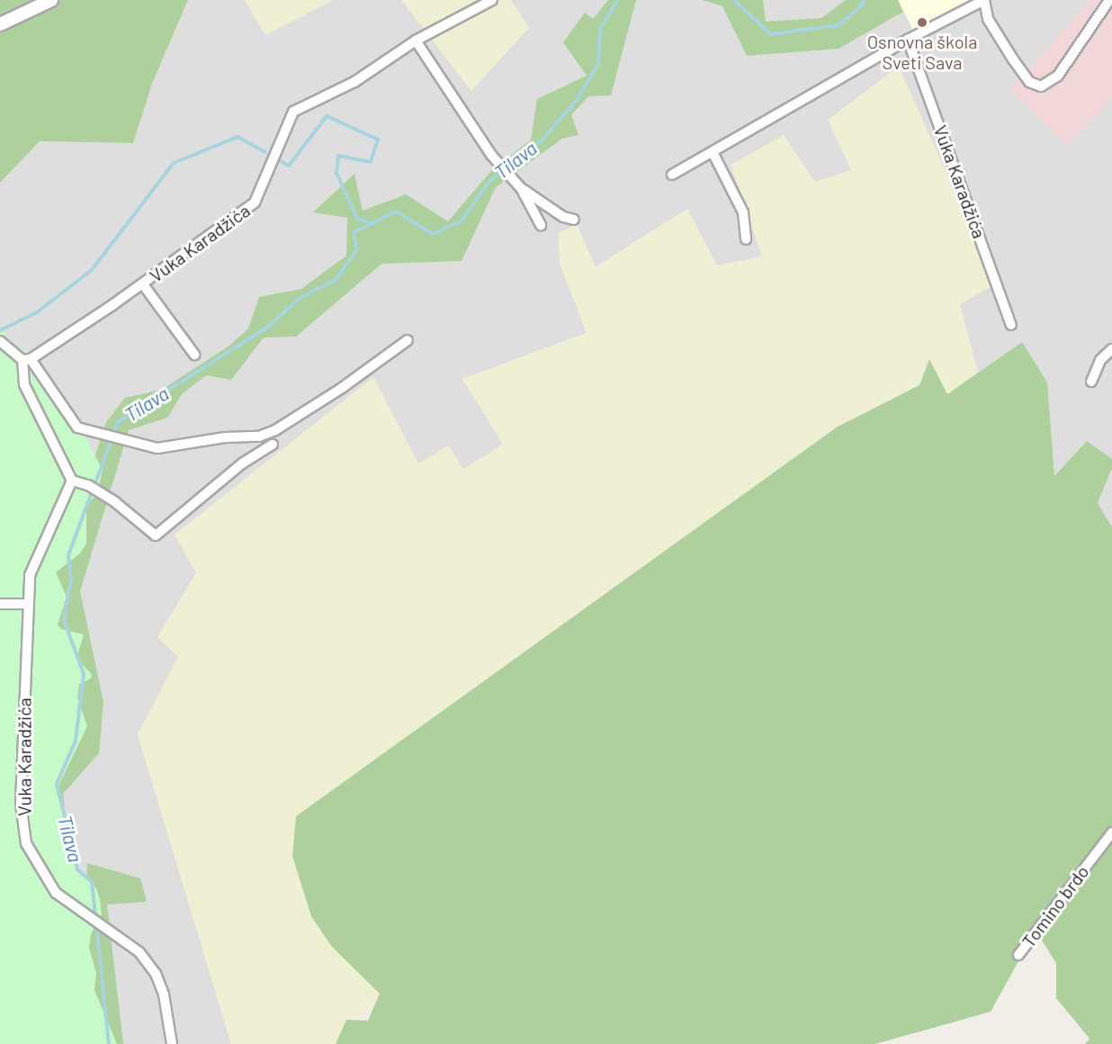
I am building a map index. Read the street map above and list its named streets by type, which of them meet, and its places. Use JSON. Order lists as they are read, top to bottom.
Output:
{
  "streets": {
    "street": ["Vuka Karadžića", "Tomino brdo"]
  },
  "water": ["Tilava"],
  "places": ["Osnovna škola Sveti Sava"]
}
